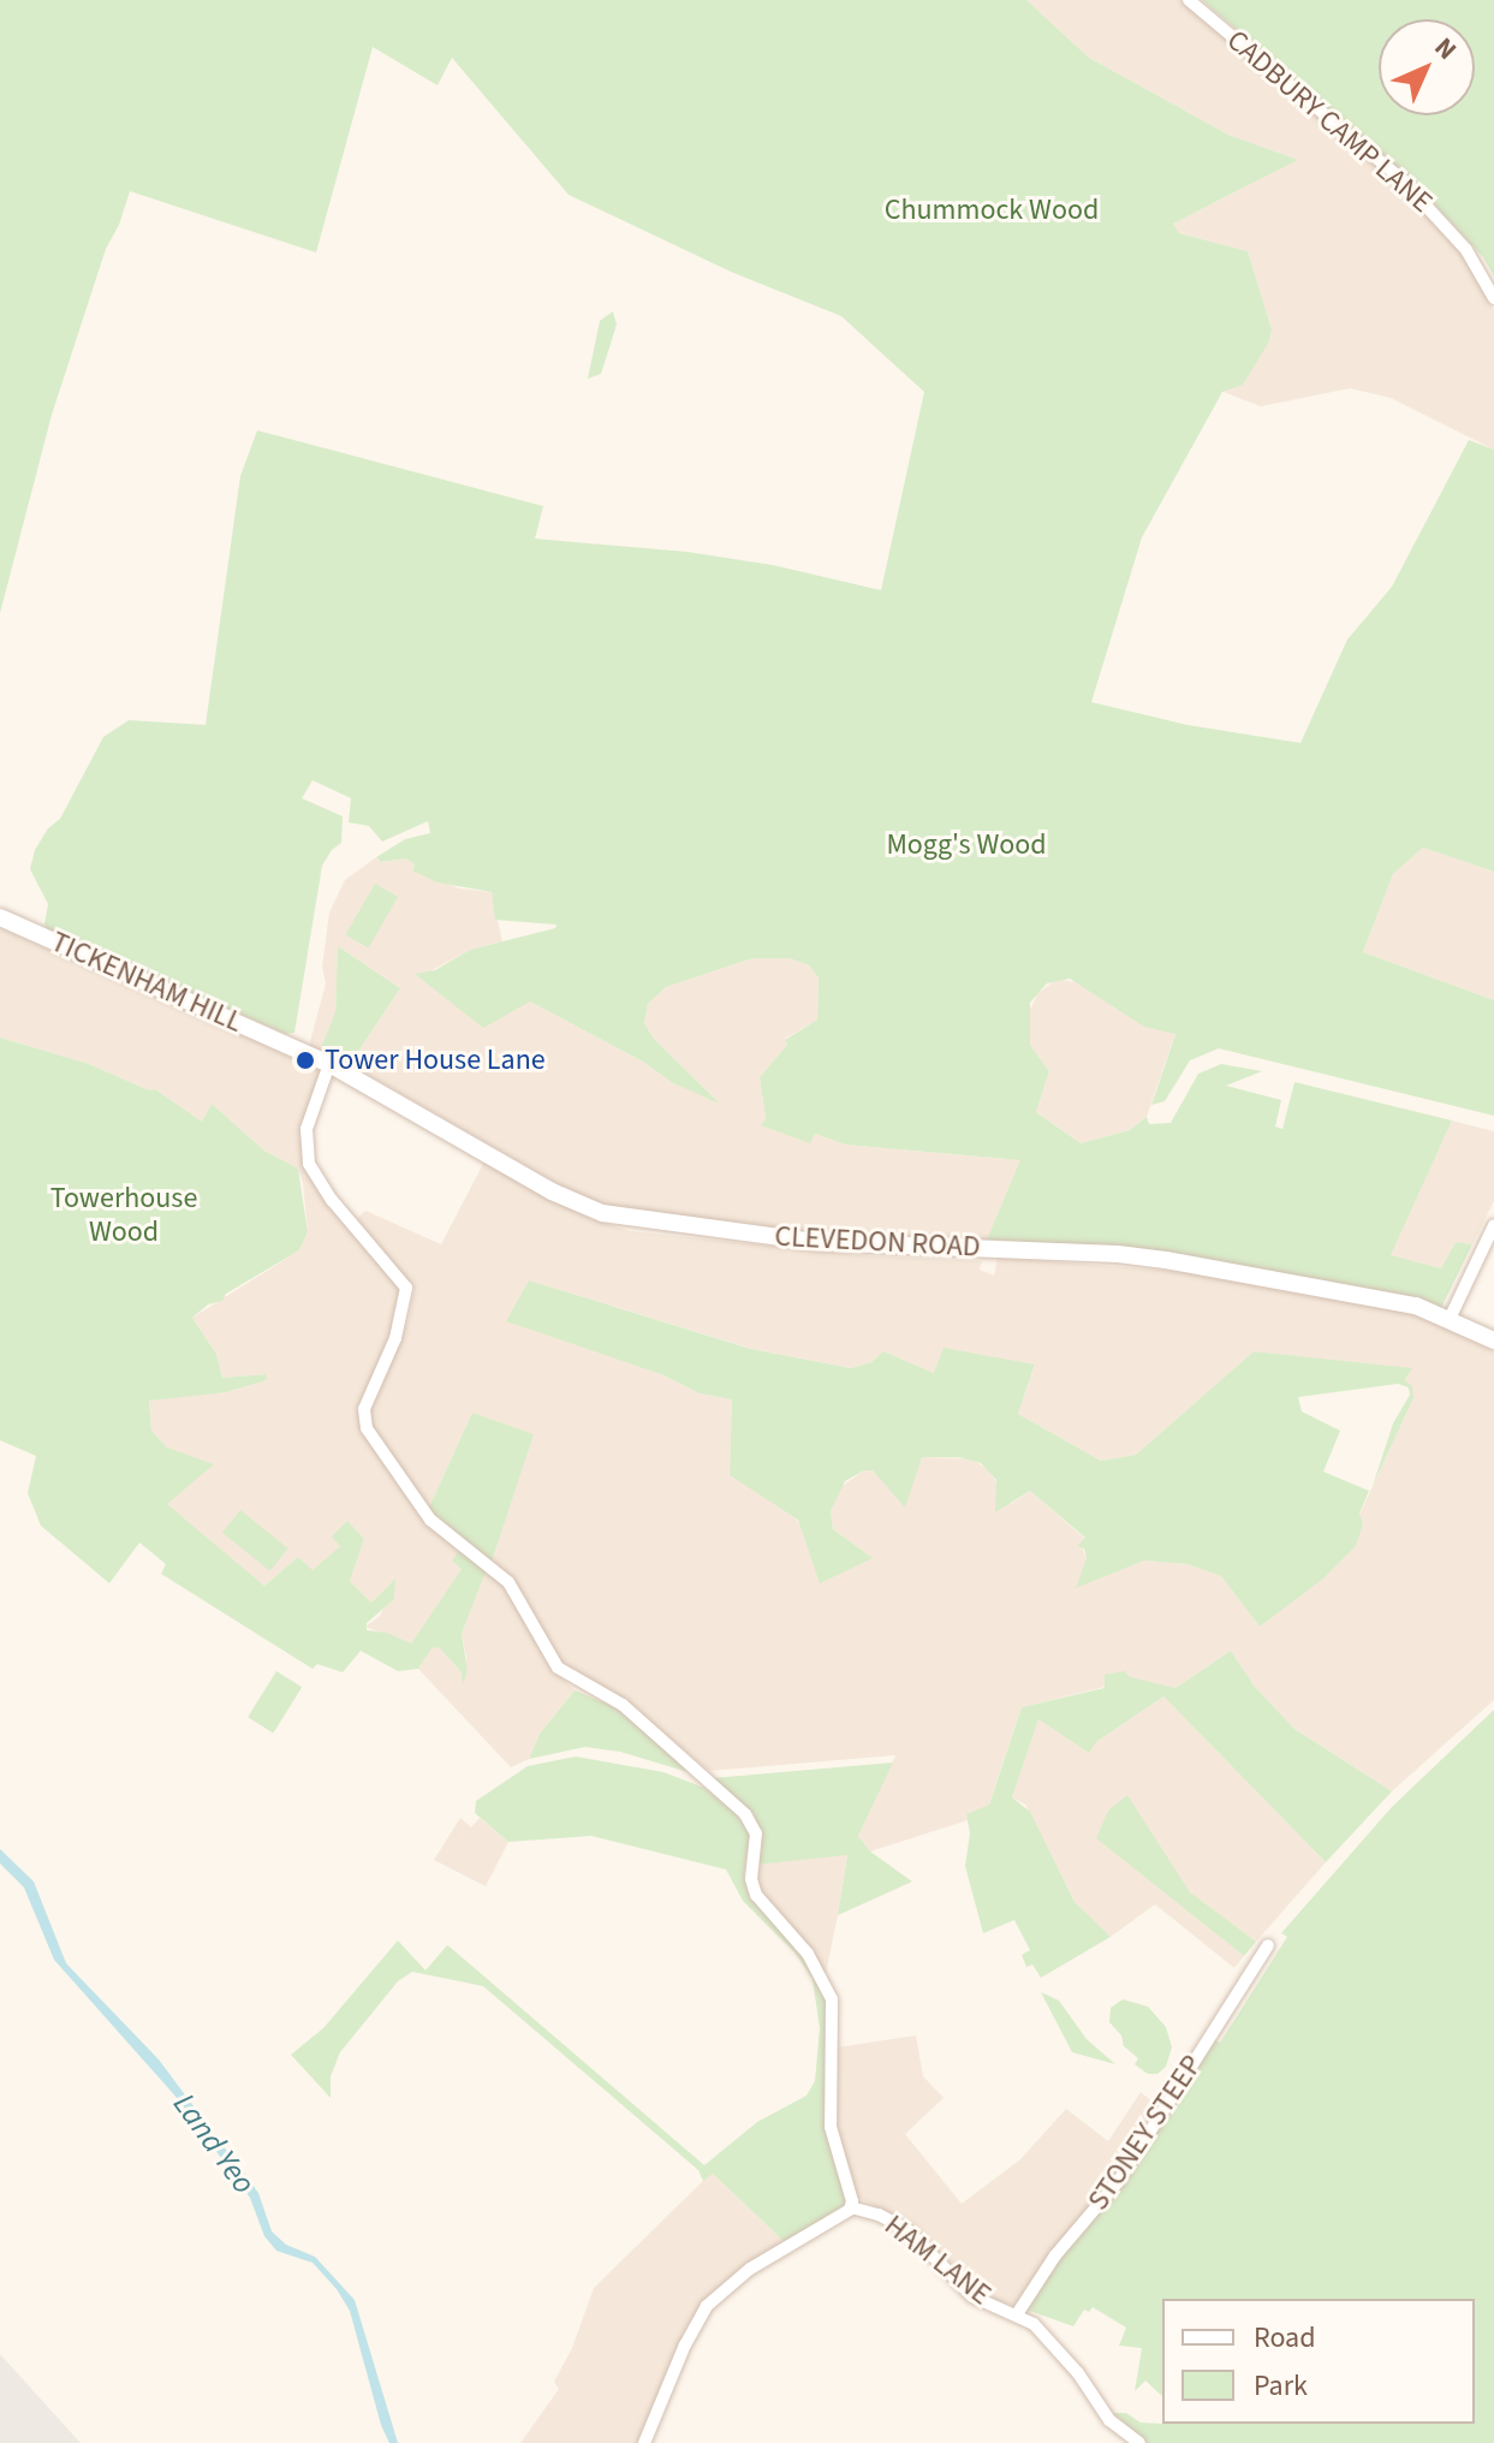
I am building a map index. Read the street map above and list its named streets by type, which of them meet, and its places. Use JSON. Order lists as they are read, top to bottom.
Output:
{
  "streets": {
    "main road": ["TICKENHAM HILL", "CLEVEDON ROAD"],
    "street": ["CADBURY CAMP LANE", "STONEY STEEP", "HAM LANE"]
  },
  "crossings": [
    ["TICKENHAM HILL", "CLEVEDON ROAD"],
    ["STONEY STEEP", "HAM LANE"]
  ],
  "water": ["Land Yeo"],
  "parks": ["Chummock Wood", "Mogg's Wood", "Towerhouse Wood"],
  "places": ["Tower House Lane"],
  "legend": ["Road", "Park"],
  "north": "top right"
}
